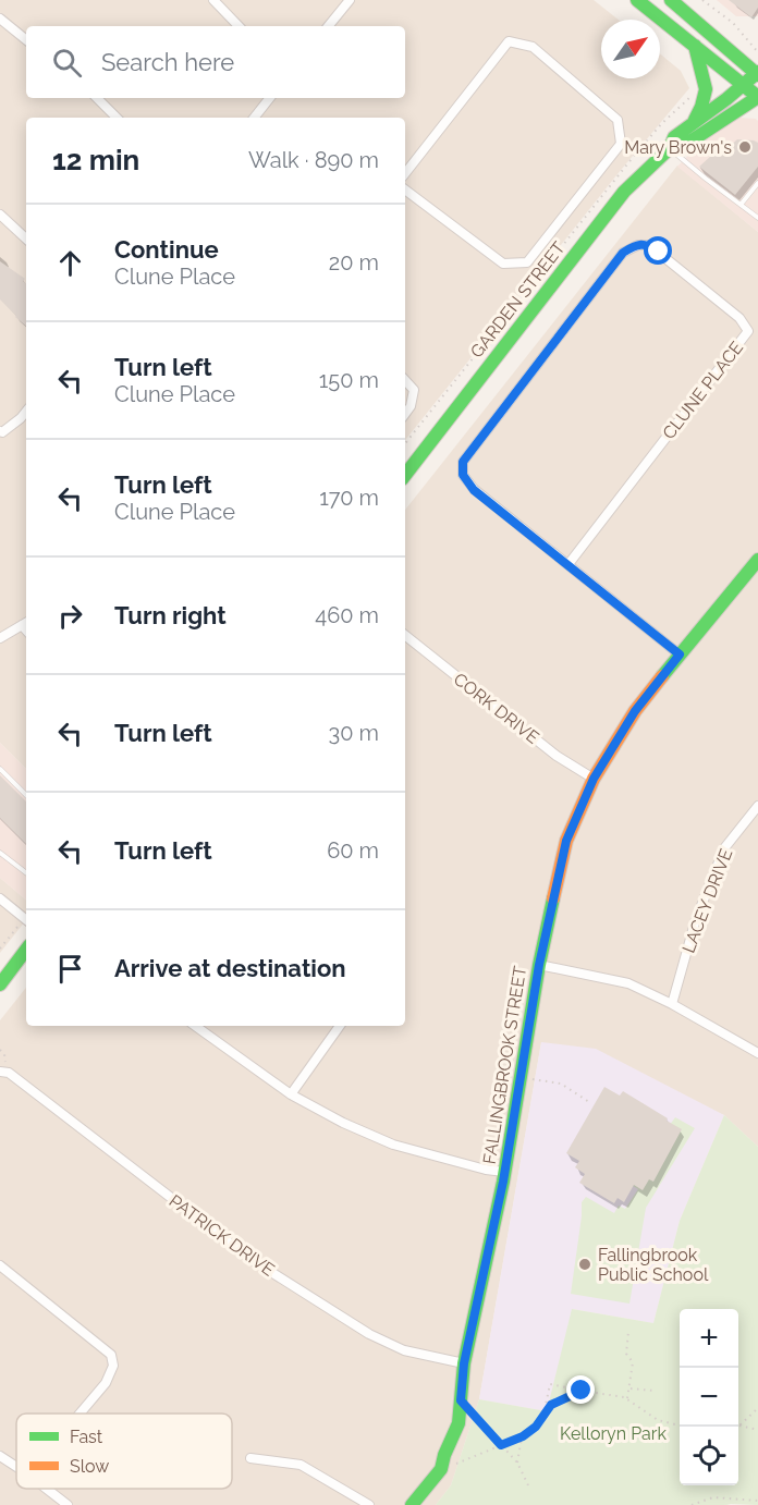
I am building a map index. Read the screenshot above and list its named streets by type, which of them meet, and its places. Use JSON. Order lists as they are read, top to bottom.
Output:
{
  "streets": {
    "street": [
      "GARDEN STREET",
      "CLUNE PLACE",
      "CORK DRIVE",
      "LACEY DRIVE",
      "FALLINGBROOK STREET",
      "PATRICK DRIVE"
    ]
  },
  "crossings": [
    ["CLUNE PLACE", "FALLINGBROOK STREET"],
    ["CORK DRIVE", "FALLINGBROOK STREET"],
    ["FALLINGBROOK STREET", "PATRICK DRIVE"]
  ],
  "parks": ["Kelloryn Park"],
  "places": ["Mary Brown's", "Fallingbrook Public School"],
  "legend": ["Fast", "Slow"],
  "north": "top right",
  "page": {
    "search": "Search here",
    "heading": ["12 min", "Walk · 890 m"],
    "list": [
      ["Continue", "Clune Place", "20 m"],
      ["Turn left", "Clune Place", "150 m"],
      ["Turn left", "Clune Place", "170 m"],
      ["Turn right", "460 m"],
      ["Turn left", "30 m"],
      ["Turn left", "60 m"],
      "Arrive at destination"
    ],
    "map_buttons": ["+", "−"]
  }
}
